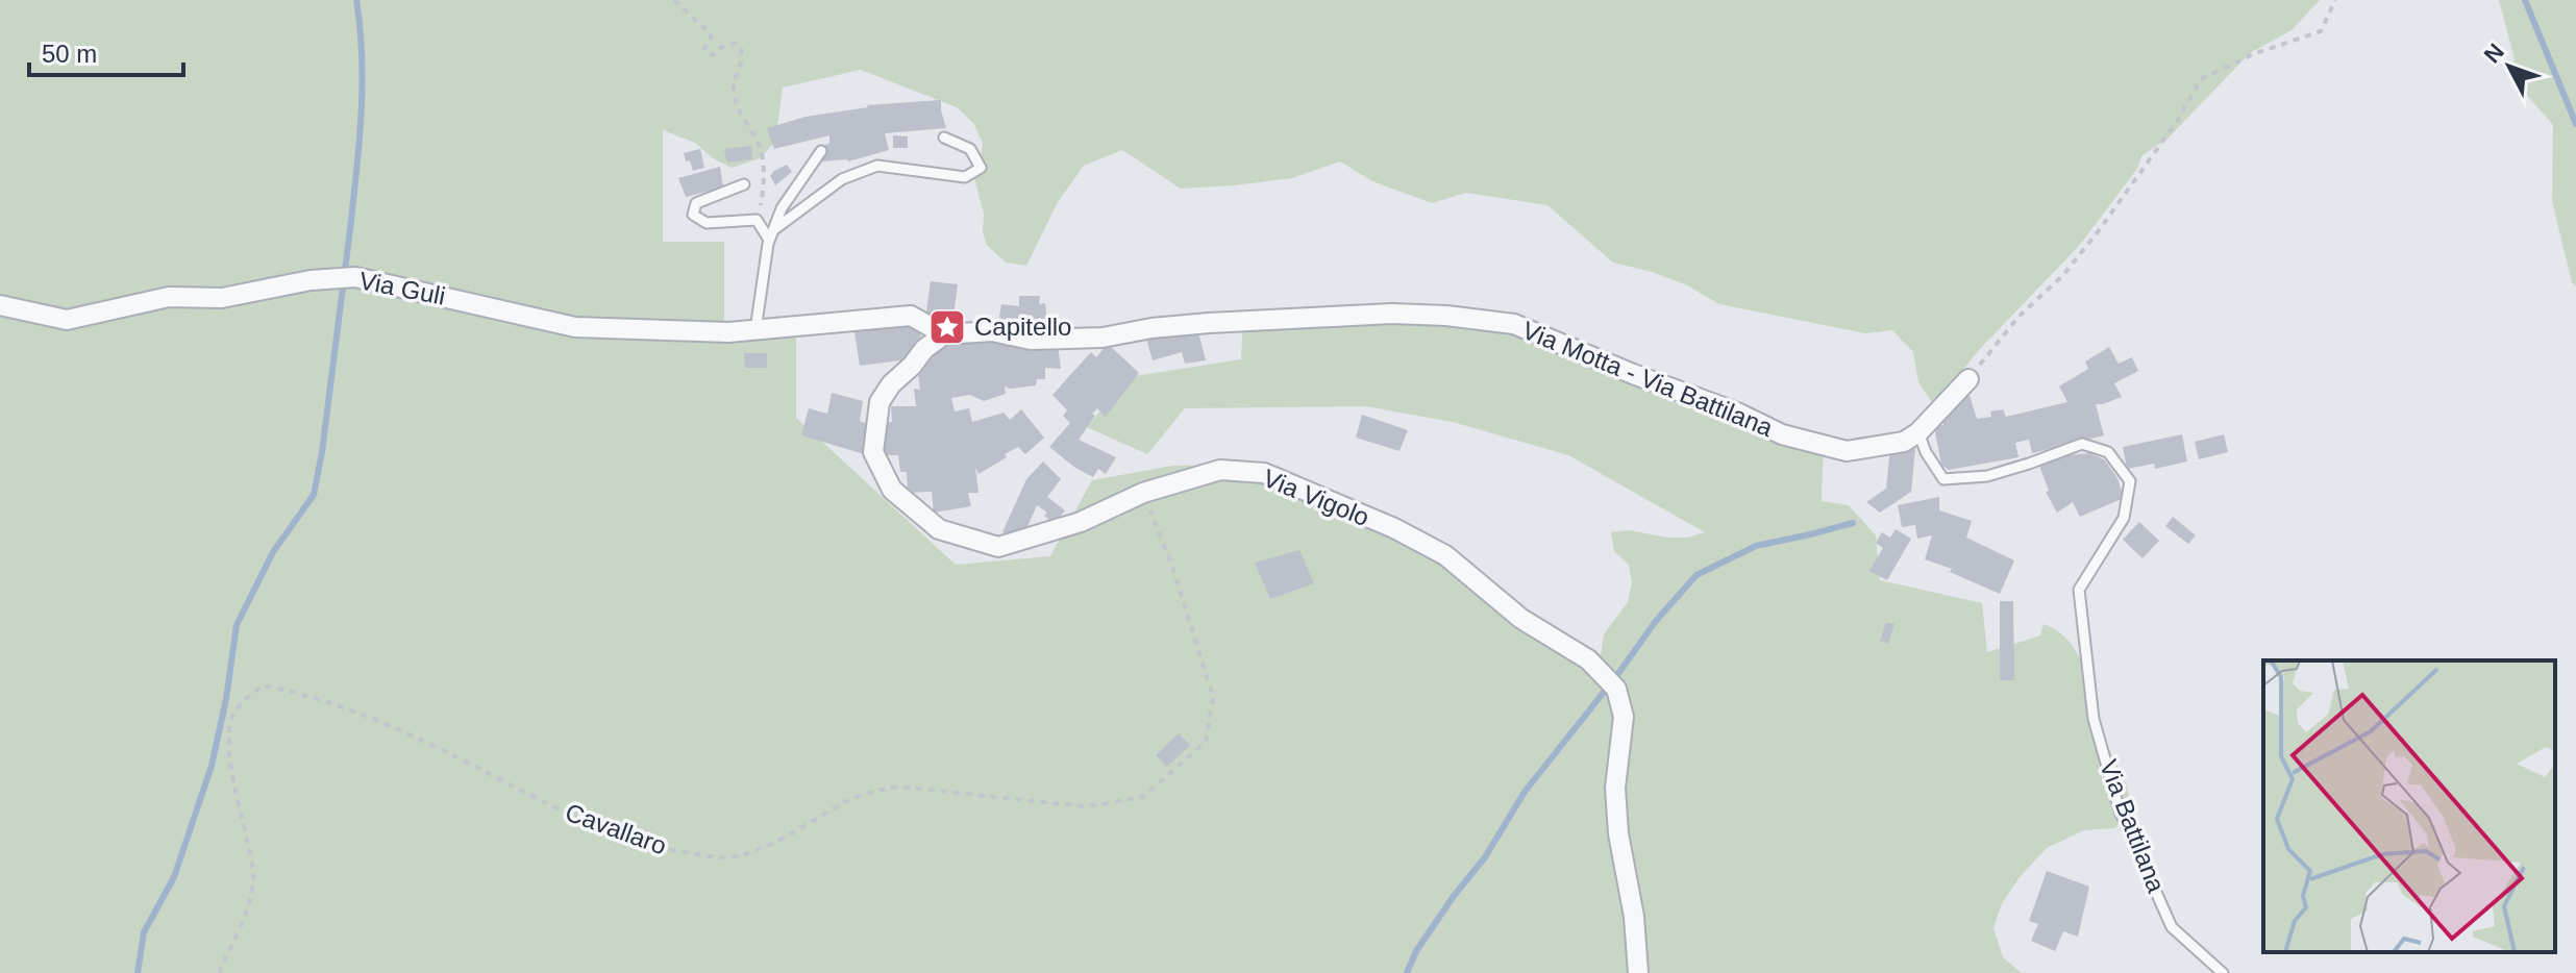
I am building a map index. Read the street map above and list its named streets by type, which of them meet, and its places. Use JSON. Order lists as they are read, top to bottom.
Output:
{
  "streets": {
    "street": ["Via Guli", "Via Motta - Via Battilana", "Via Vigolo"],
    "lane": ["Via Battilana"],
    "path": ["Cavallaro"]
  },
  "crossings": [
    ["Via Motta - Via Battilana", "Via Vigolo"],
    ["Via Motta - Via Battilana", "Via Battilana"],
    ["Via Vigolo", "Cavallaro"]
  ],
  "places": {
    "place": ["Capitello"]
  },
  "scale_bar": "50 m",
  "north": "top left"
}
